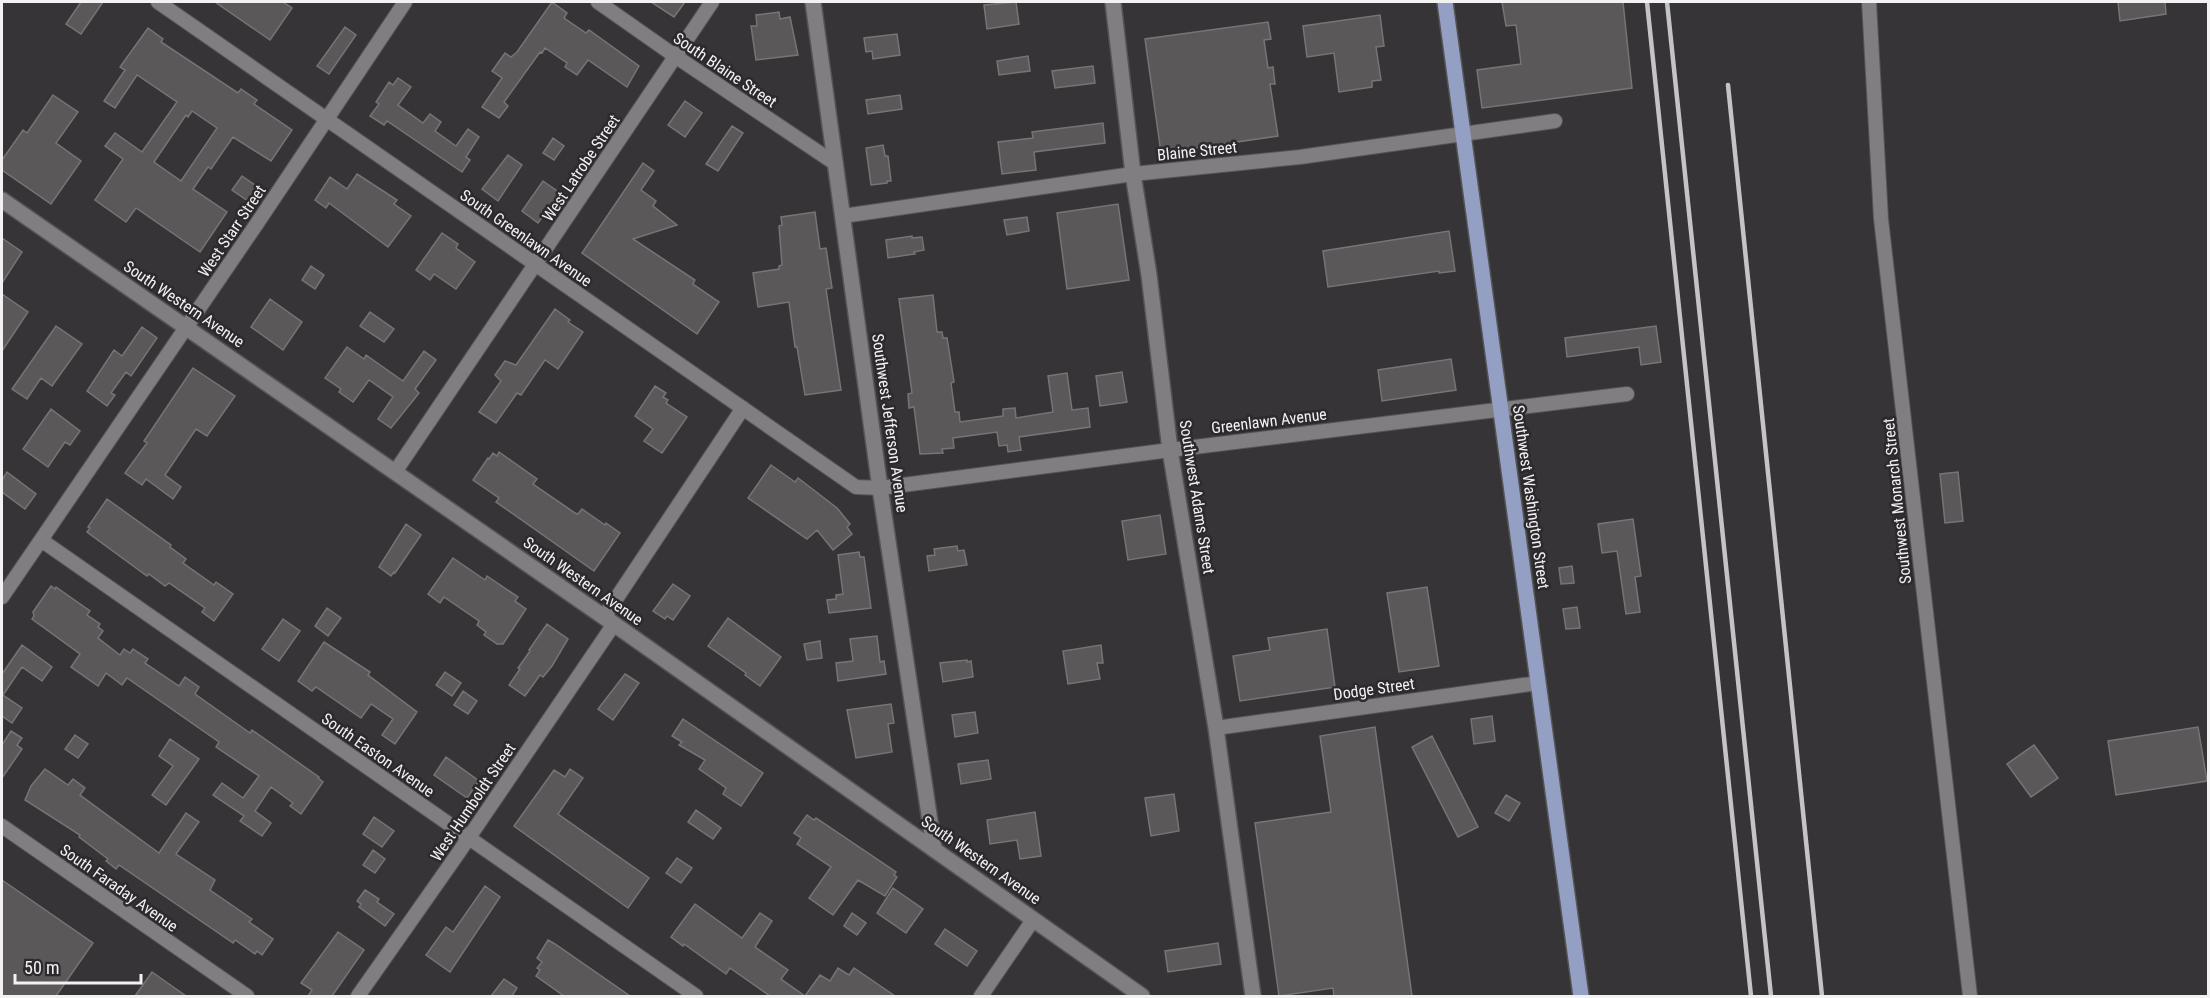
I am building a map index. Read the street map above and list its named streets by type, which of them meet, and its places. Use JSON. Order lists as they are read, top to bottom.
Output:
{
  "streets": {
    "main road": [
      "South Western Avenue",
      "Southwest Jefferson Avenue",
      "Southwest Adams Street",
      "Southwest Washington Street"
    ],
    "street": [
      "South Blaine Street",
      "Blaine Street",
      "West Latrobe Street",
      "West Starr Street",
      "South Greenlawn Avenue",
      "Greenlawn Avenue",
      "Southwest Monarch Street",
      "Dodge Street",
      "South Easton Avenue",
      "West Humboldt Street",
      "South Faraday Avenue"
    ]
  },
  "crossings": [
    ["South Blaine Street", "West Latrobe Street"],
    ["South Blaine Street", "Southwest Jefferson Avenue"],
    ["Blaine Street", "Southwest Jefferson Avenue"],
    ["Blaine Street", "Southwest Adams Street"],
    ["Blaine Street", "Southwest Washington Street"],
    ["West Latrobe Street", "South Greenlawn Avenue"],
    ["West Latrobe Street", "South Western Avenue"],
    ["West Starr Street", "South Greenlawn Avenue"],
    ["West Starr Street", "South Western Avenue"],
    ["West Starr Street", "South Easton Avenue"],
    ["South Greenlawn Avenue", "Greenlawn Avenue"],
    ["South Greenlawn Avenue", "Southwest Jefferson Avenue"],
    ["South Greenlawn Avenue", "West Humboldt Street"],
    ["South Western Avenue", "Southwest Jefferson Avenue"],
    ["South Western Avenue", "West Humboldt Street"],
    ["Greenlawn Avenue", "Southwest Jefferson Avenue"],
    ["Greenlawn Avenue", "Southwest Adams Street"],
    ["Greenlawn Avenue", "Southwest Washington Street"],
    ["Southwest Adams Street", "Dodge Street"],
    ["Southwest Washington Street", "Dodge Street"],
    ["South Easton Avenue", "West Humboldt Street"]
  ],
  "scale_bar": "50 m"
}
